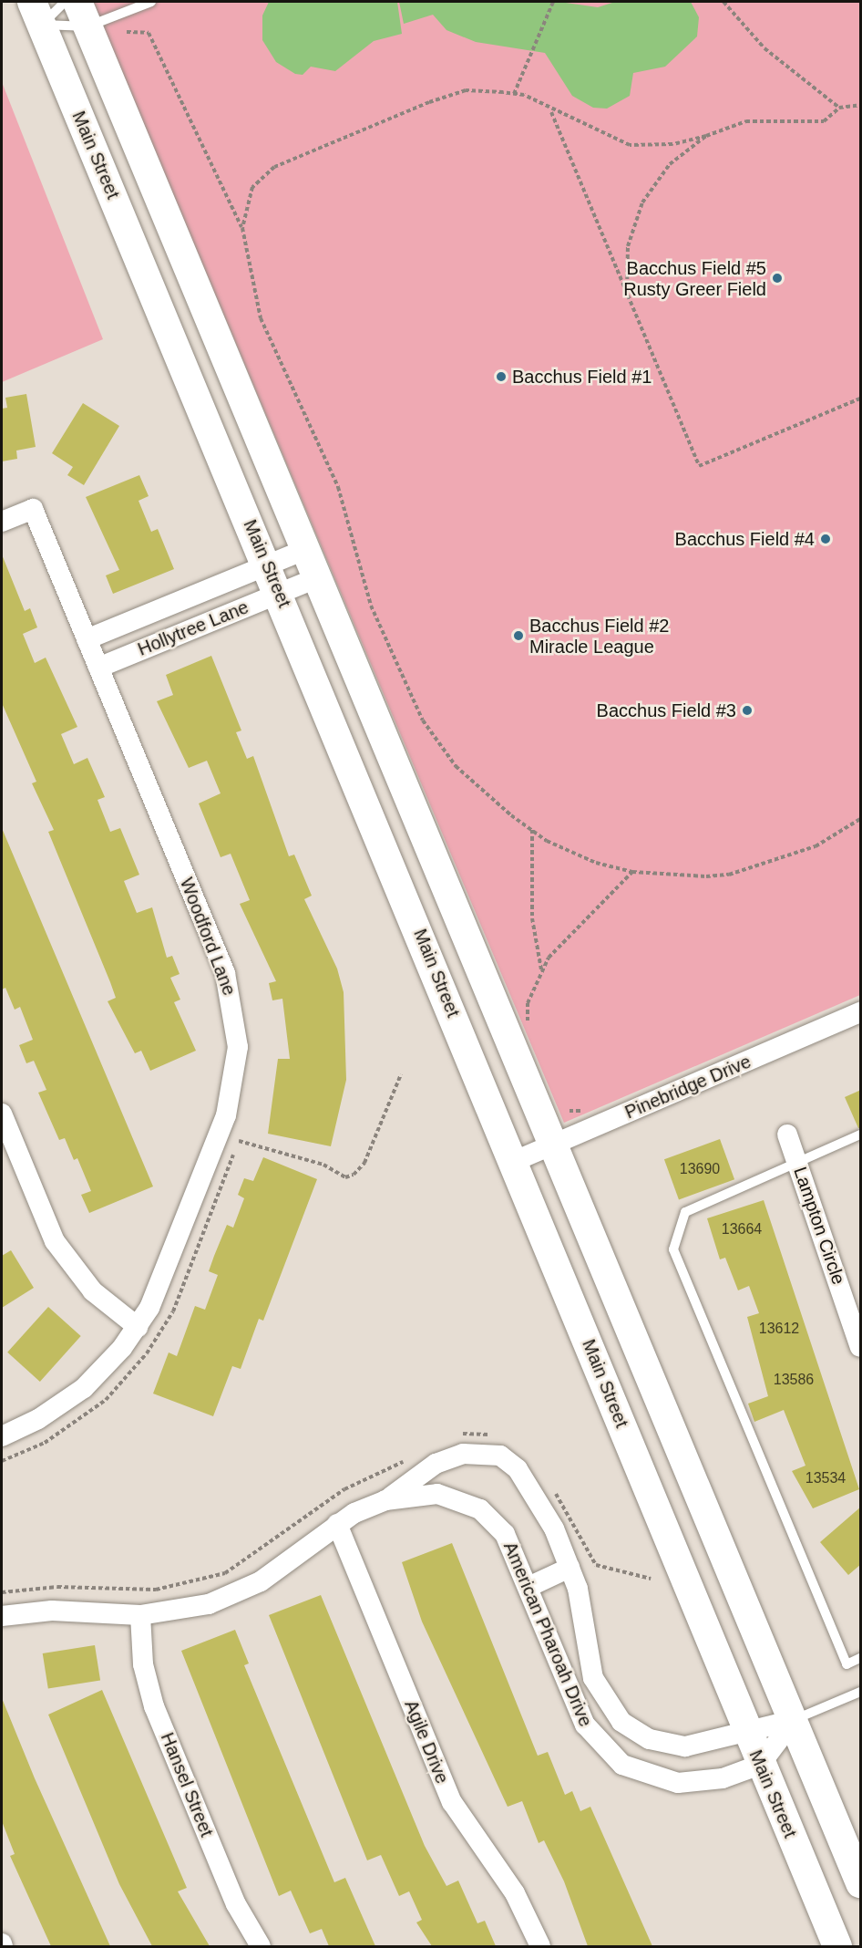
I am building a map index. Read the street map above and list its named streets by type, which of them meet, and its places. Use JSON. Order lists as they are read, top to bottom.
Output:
{
  "streets": {
    "main road": ["Main Street"],
    "street": [
      "Hollytree Lane",
      "Woodford Lane",
      "Pinebridge Drive",
      "Lampton Circle",
      "American Pharoah Drive",
      "Agile Drive",
      "Hansel Street"
    ]
  },
  "crossings": [
    ["Main Street", "Hollytree Lane"],
    ["Main Street", "Pinebridge Drive"],
    ["Main Street", "American Pharoah Drive"],
    ["Hollytree Lane", "Woodford Lane"],
    ["American Pharoah Drive", "Agile Drive"],
    ["American Pharoah Drive", "Hansel Street"]
  ],
  "places": [
    "Bacchus Field #5 Rusty Greer Field",
    "Bacchus Field #1",
    "Bacchus Field #4",
    "Bacchus Field #2 Miracle League",
    "Bacchus Field #3"
  ],
  "house_numbers": [
    "13690",
    "13664",
    "13612",
    "13586",
    "13534"
  ]
}
